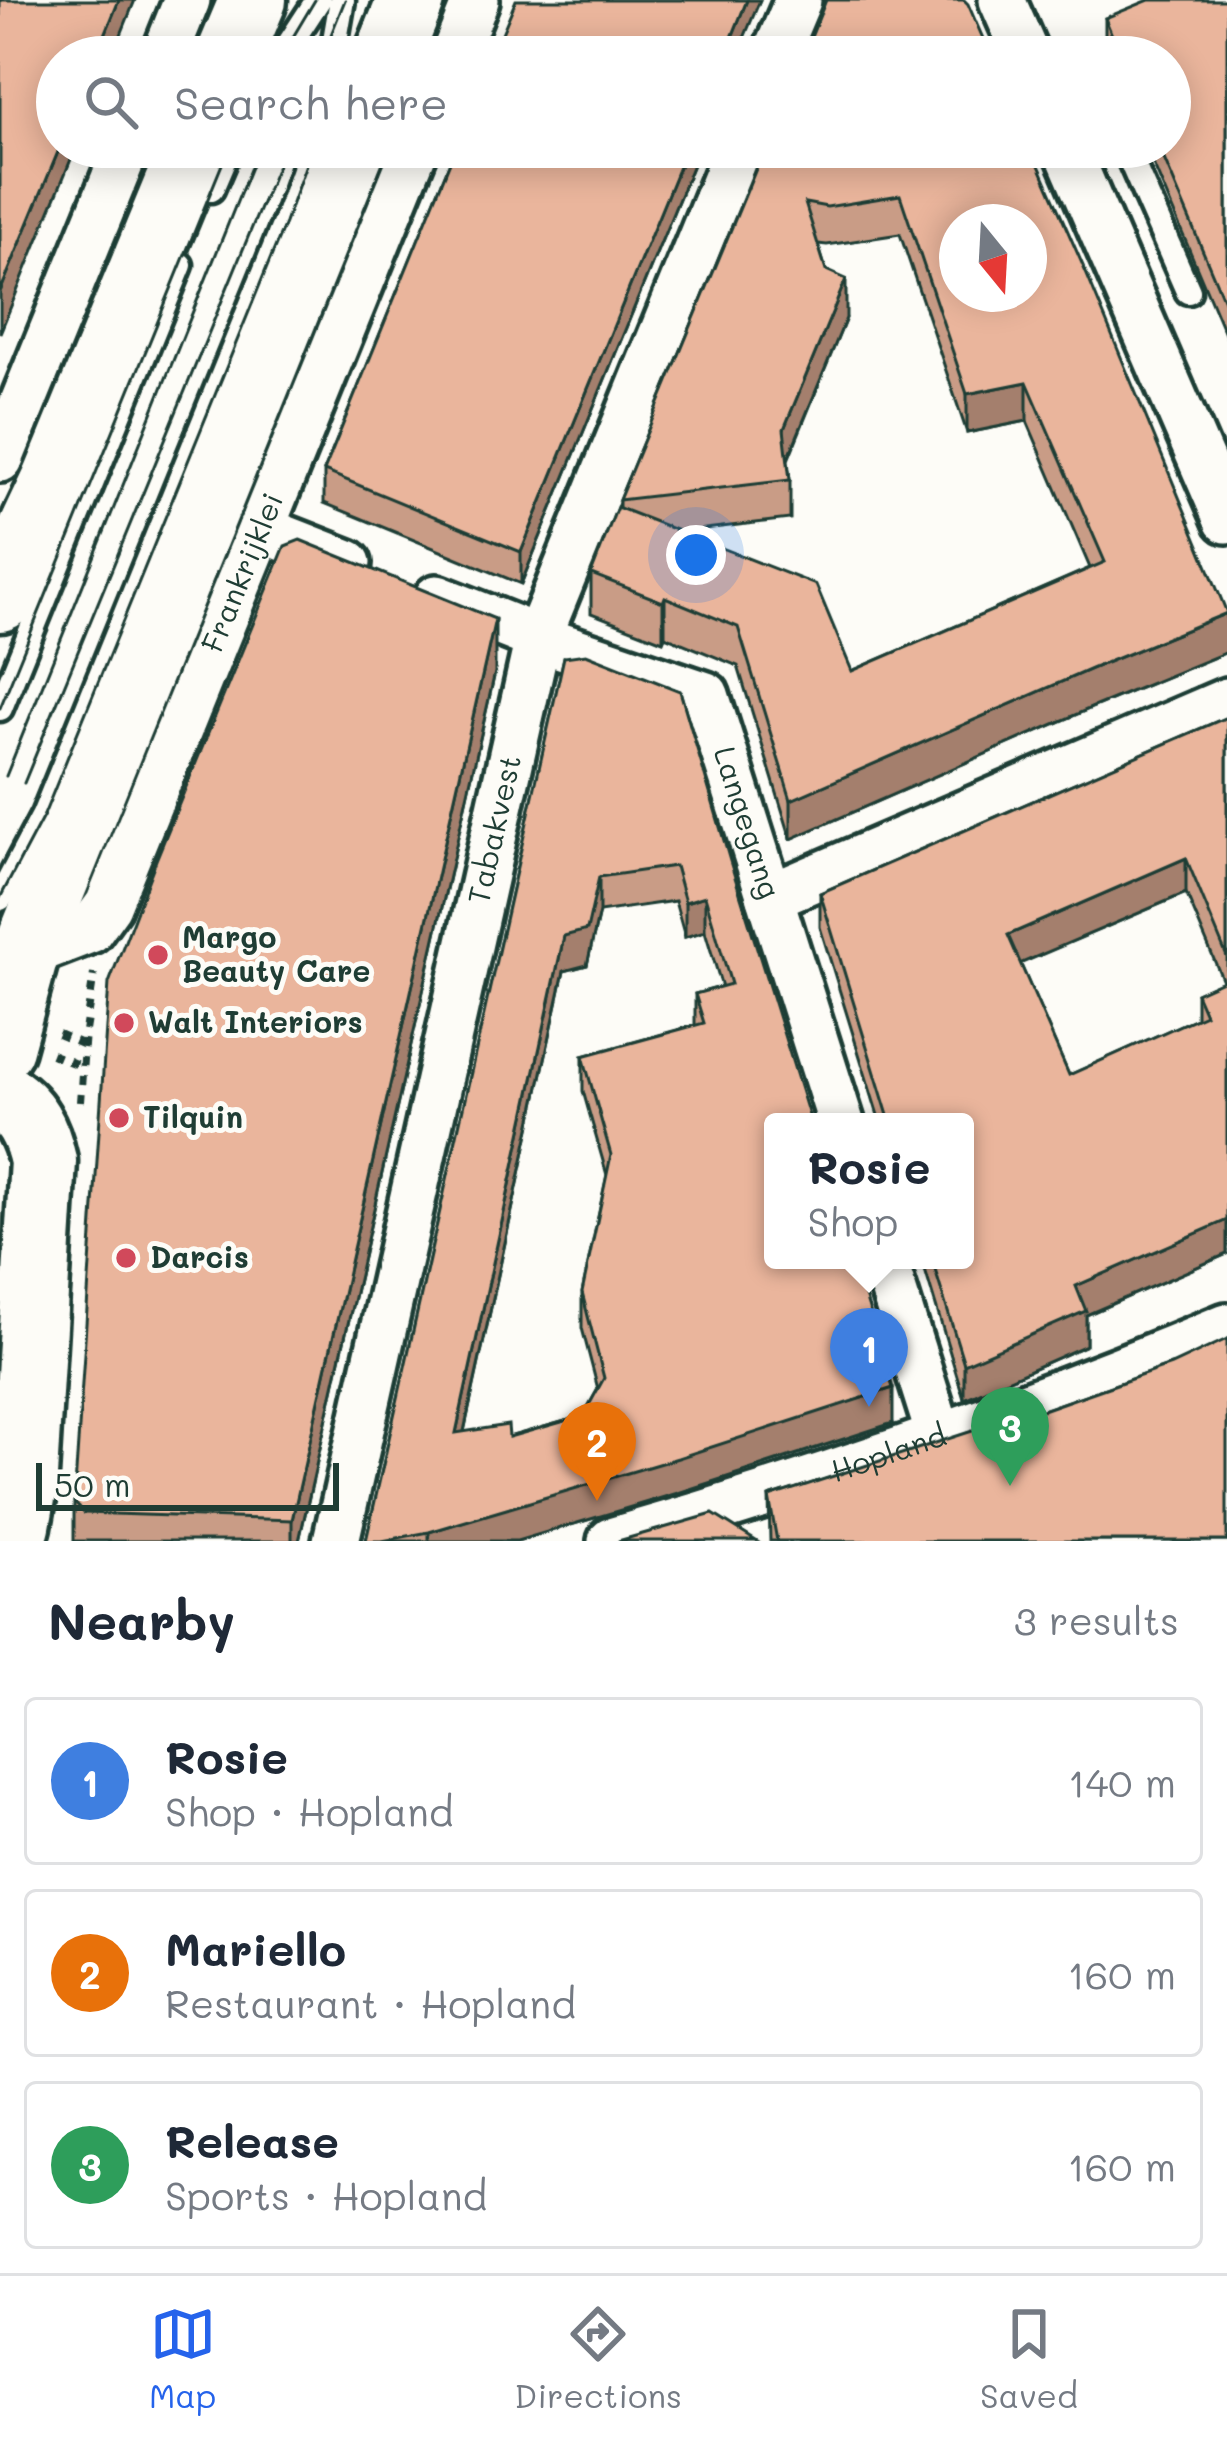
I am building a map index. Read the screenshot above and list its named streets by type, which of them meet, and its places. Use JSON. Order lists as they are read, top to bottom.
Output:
{
  "streets": {
    "main road": ["Frankrijklei"],
    "street": ["Langegang", "Tabakvest", "Hopland"]
  },
  "crossings": [
    ["Langegang", "Tabakvest"]
  ],
  "places": [
    "Margo Beauty Care",
    "Walt Interiors",
    "Tilquin",
    "Darcis"
  ],
  "scale_bar": "50 m",
  "north": "bottom",
  "page": {
    "search": "Search here",
    "popup": ["Rosie", "Shop"],
    "pins": ["1", "3", "2"],
    "scale": "50 m",
    "heading": ["Nearby", "3 results"],
    "list": [
      {
        "mark": "1",
        "name": "Rosie",
        "note": "Shop · Hopland",
        "value": "140 m"
      },
      {
        "mark": "2",
        "name": "Mariello",
        "note": "Restaurant · Hopland",
        "value": "160 m"
      },
      {
        "mark": "3",
        "name": "Release",
        "note": "Sports · Hopland",
        "value": "160 m"
      }
    ],
    "nav": ["Map", "Directions", "Saved"]
  }
}
